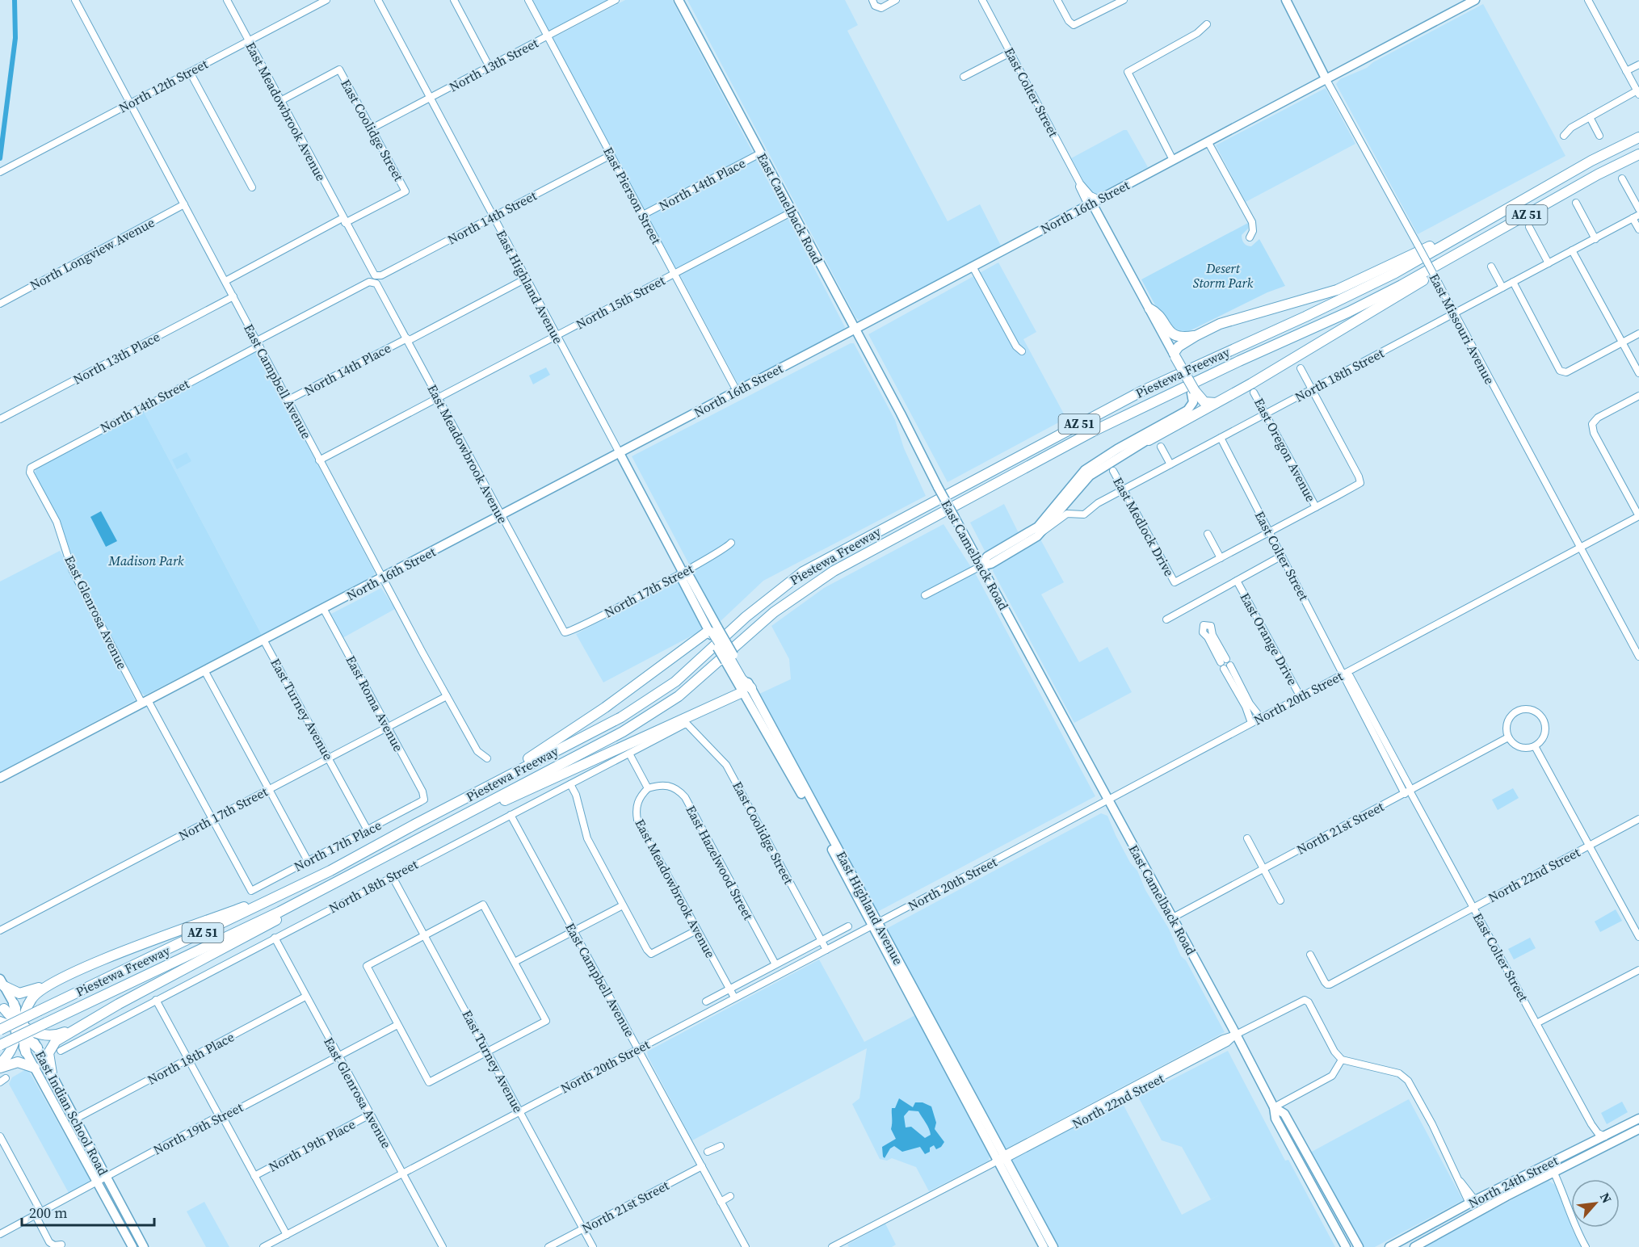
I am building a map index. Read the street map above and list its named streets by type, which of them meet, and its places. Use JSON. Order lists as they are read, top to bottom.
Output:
{
  "streets": {
    "highway": ["AZ 51", "Piestewa Freeway"],
    "main road": [
      "East Colter Street",
      "North 16th Street",
      "East Camelback Road",
      "East Highland Avenue",
      "East Missouri Avenue",
      "North 18th Street",
      "East Indian School Road",
      "North 24th Street"
    ],
    "street": [
      "North 13th Street",
      "North 12th Street",
      "East Meadowbrook Avenue",
      "East Coolidge Street",
      "North 14th Place",
      "East Pierson Street",
      "North 14th Street",
      "North Longview Avenue",
      "North 15th Street",
      "North 13th Place",
      "East Campbell Avenue",
      "East Oregon Avenue",
      "East Medlock Drive",
      "North 17th Street",
      "East Glenrosa Avenue",
      "East Orange Drive",
      "North 20th Street",
      "East Roma Avenue",
      "East Turney Avenue",
      "North 21st Street",
      "North 17th Place",
      "East Hazelwood Street",
      "North 22nd Street",
      "North 18th Place",
      "North 19th Street",
      "North 19th Place"
    ]
  },
  "crossings": [
    ["North 13th Street", "East Coolidge Street"],
    ["North 13th Street", "East Pierson Street"],
    ["North 13th Street", "East Highland Avenue"],
    ["North 12th Street", "East Meadowbrook Avenue"],
    ["North 12th Street", "East Campbell Avenue"],
    ["East Colter Street", "North 16th Street"],
    ["East Colter Street", "North 18th Street"],
    ["East Colter Street", "North 20th Street"],
    ["East Colter Street", "North 21st Street"],
    ["East Colter Street", "North 22nd Street"],
    ["East Colter Street", "North 24th Street"],
    ["East Meadowbrook Avenue", "East Coolidge Street"],
    ["East Meadowbrook Avenue", "North 14th Place"],
    ["East Meadowbrook Avenue", "North 16th Street"],
    ["East Meadowbrook Avenue", "North 14th Street"],
    ["East Meadowbrook Avenue", "North 15th Street"],
    ["East Meadowbrook Avenue", "North 17th Street"],
    ["East Meadowbrook Avenue", "North 20th Street"],
    ["East Meadowbrook Avenue", "East Hazelwood Street"],
    ["East Coolidge Street", "North 18th Street"],
    ["East Coolidge Street", "North 20th Street"],
    ["North 14th Place", "East Pierson Street"],
    ["North 14th Place", "East Camelback Road"],
    ["North 14th Place", "East Highland Avenue"],
    ["North 14th Place", "East Campbell Avenue"],
    ["East Pierson Street", "North 16th Street"],
    ["East Pierson Street", "North 14th Street"],
    ["East Pierson Street", "North 15th Street"],
    ["North 16th Street", "East Camelback Road"],
    ["North 16th Street", "East Highland Avenue"],
    ["North 16th Street", "East Missouri Avenue"],
    ["North 16th Street", "East Campbell Avenue"],
    ["North 16th Street", "East Glenrosa Avenue"],
    ["North 16th Street", "East Roma Avenue"],
    ["North 16th Street", "East Turney Avenue"],
    ["East Camelback Road", "North 15th Street"],
    ["East Camelback Road", "North 18th Street"],
    ["East Camelback Road", "North 20th Street"],
    ["East Camelback Road", "North 21st Street"],
    ["East Camelback Road", "North 22nd Street"],
    ["North 14th Street", "East Highland Avenue"],
    ["North 14th Street", "East Campbell Avenue"],
    ["North 14th Street", "East Glenrosa Avenue"],
    ["North Longview Avenue", "East Campbell Avenue"],
    ["East Highland Avenue", "North 15th Street"],
    ["East Highland Avenue", "North 17th Street"],
    ["East Highland Avenue", "North 20th Street"],
    ["East Highland Avenue", "North 22nd Street"],
    ["North 15th Street", "East Campbell Avenue"],
    ["East Missouri Avenue", "North 18th Street"],
    ["East Missouri Avenue", "North 20th Street"],
    ["North 13th Place", "East Campbell Avenue"],
    ["North 18th Street", "East Campbell Avenue"],
    ["North 18th Street", "East Oregon Avenue"],
    ["North 18th Street", "East Medlock Drive"],
    ["North 18th Street", "East Glenrosa Avenue"],
    ["North 18th Street", "East Turney Avenue"],
    ["East Campbell Avenue", "North 17th Street"],
    ["East Campbell Avenue", "North 20th Street"],
    ["East Campbell Avenue", "North 21st Street"],
    ["North 17th Street", "East Glenrosa Avenue"],
    ["North 17th Street", "East Roma Avenue"],
    ["North 17th Street", "East Turney Avenue"],
    ["East Glenrosa Avenue", "North 20th Street"],
    ["East Glenrosa Avenue", "North 17th Place"],
    ["East Glenrosa Avenue", "North 18th Place"],
    ["East Glenrosa Avenue", "North 19th Street"],
    ["East Glenrosa Avenue", "North 19th Place"],
    ["East Orange Drive", "North 20th Street"],
    ["North 20th Street", "East Turney Avenue"],
    ["East Roma Avenue", "North 17th Place"],
    ["East Turney Avenue", "North 21st Street"],
    ["East Turney Avenue", "North 17th Place"],
    ["North 18th Place", "East Indian School Road"],
    ["East Indian School Road", "North 19th Street"]
  ],
  "parks": ["Desert Storm Park", "Madison Park"],
  "scale_bar": "200 m",
  "north": "top right"
}
